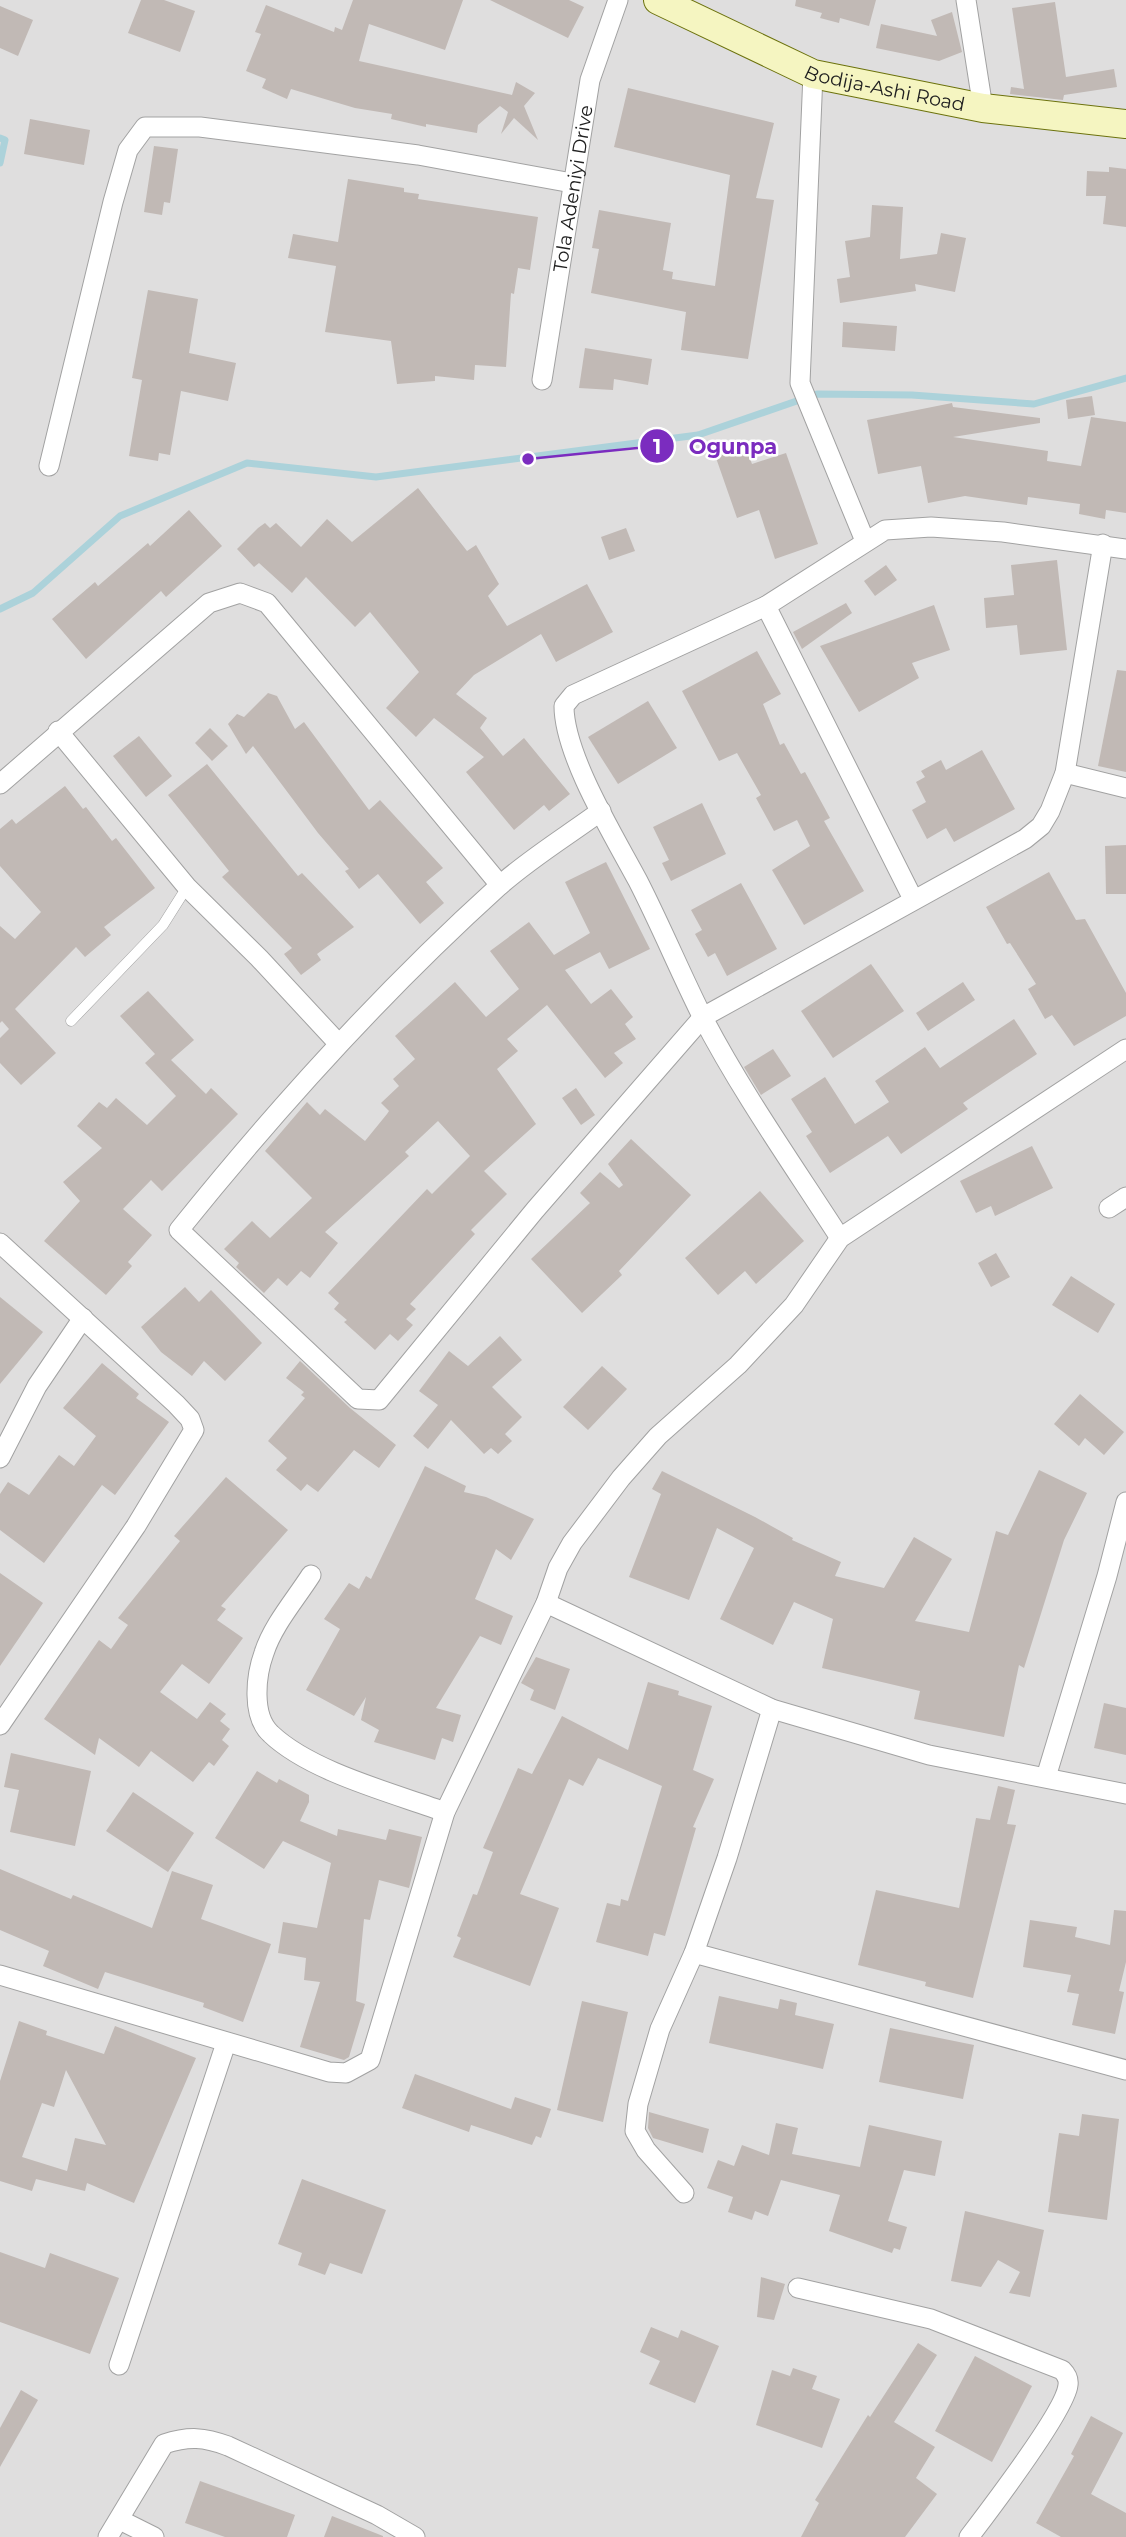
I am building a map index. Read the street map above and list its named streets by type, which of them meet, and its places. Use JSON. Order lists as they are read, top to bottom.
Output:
{
  "streets": {
    "street": ["Bodija-Ashi Road", "Tola Adeniyi Drive"]
  },
  "places": ["Ogunpa"]
}
